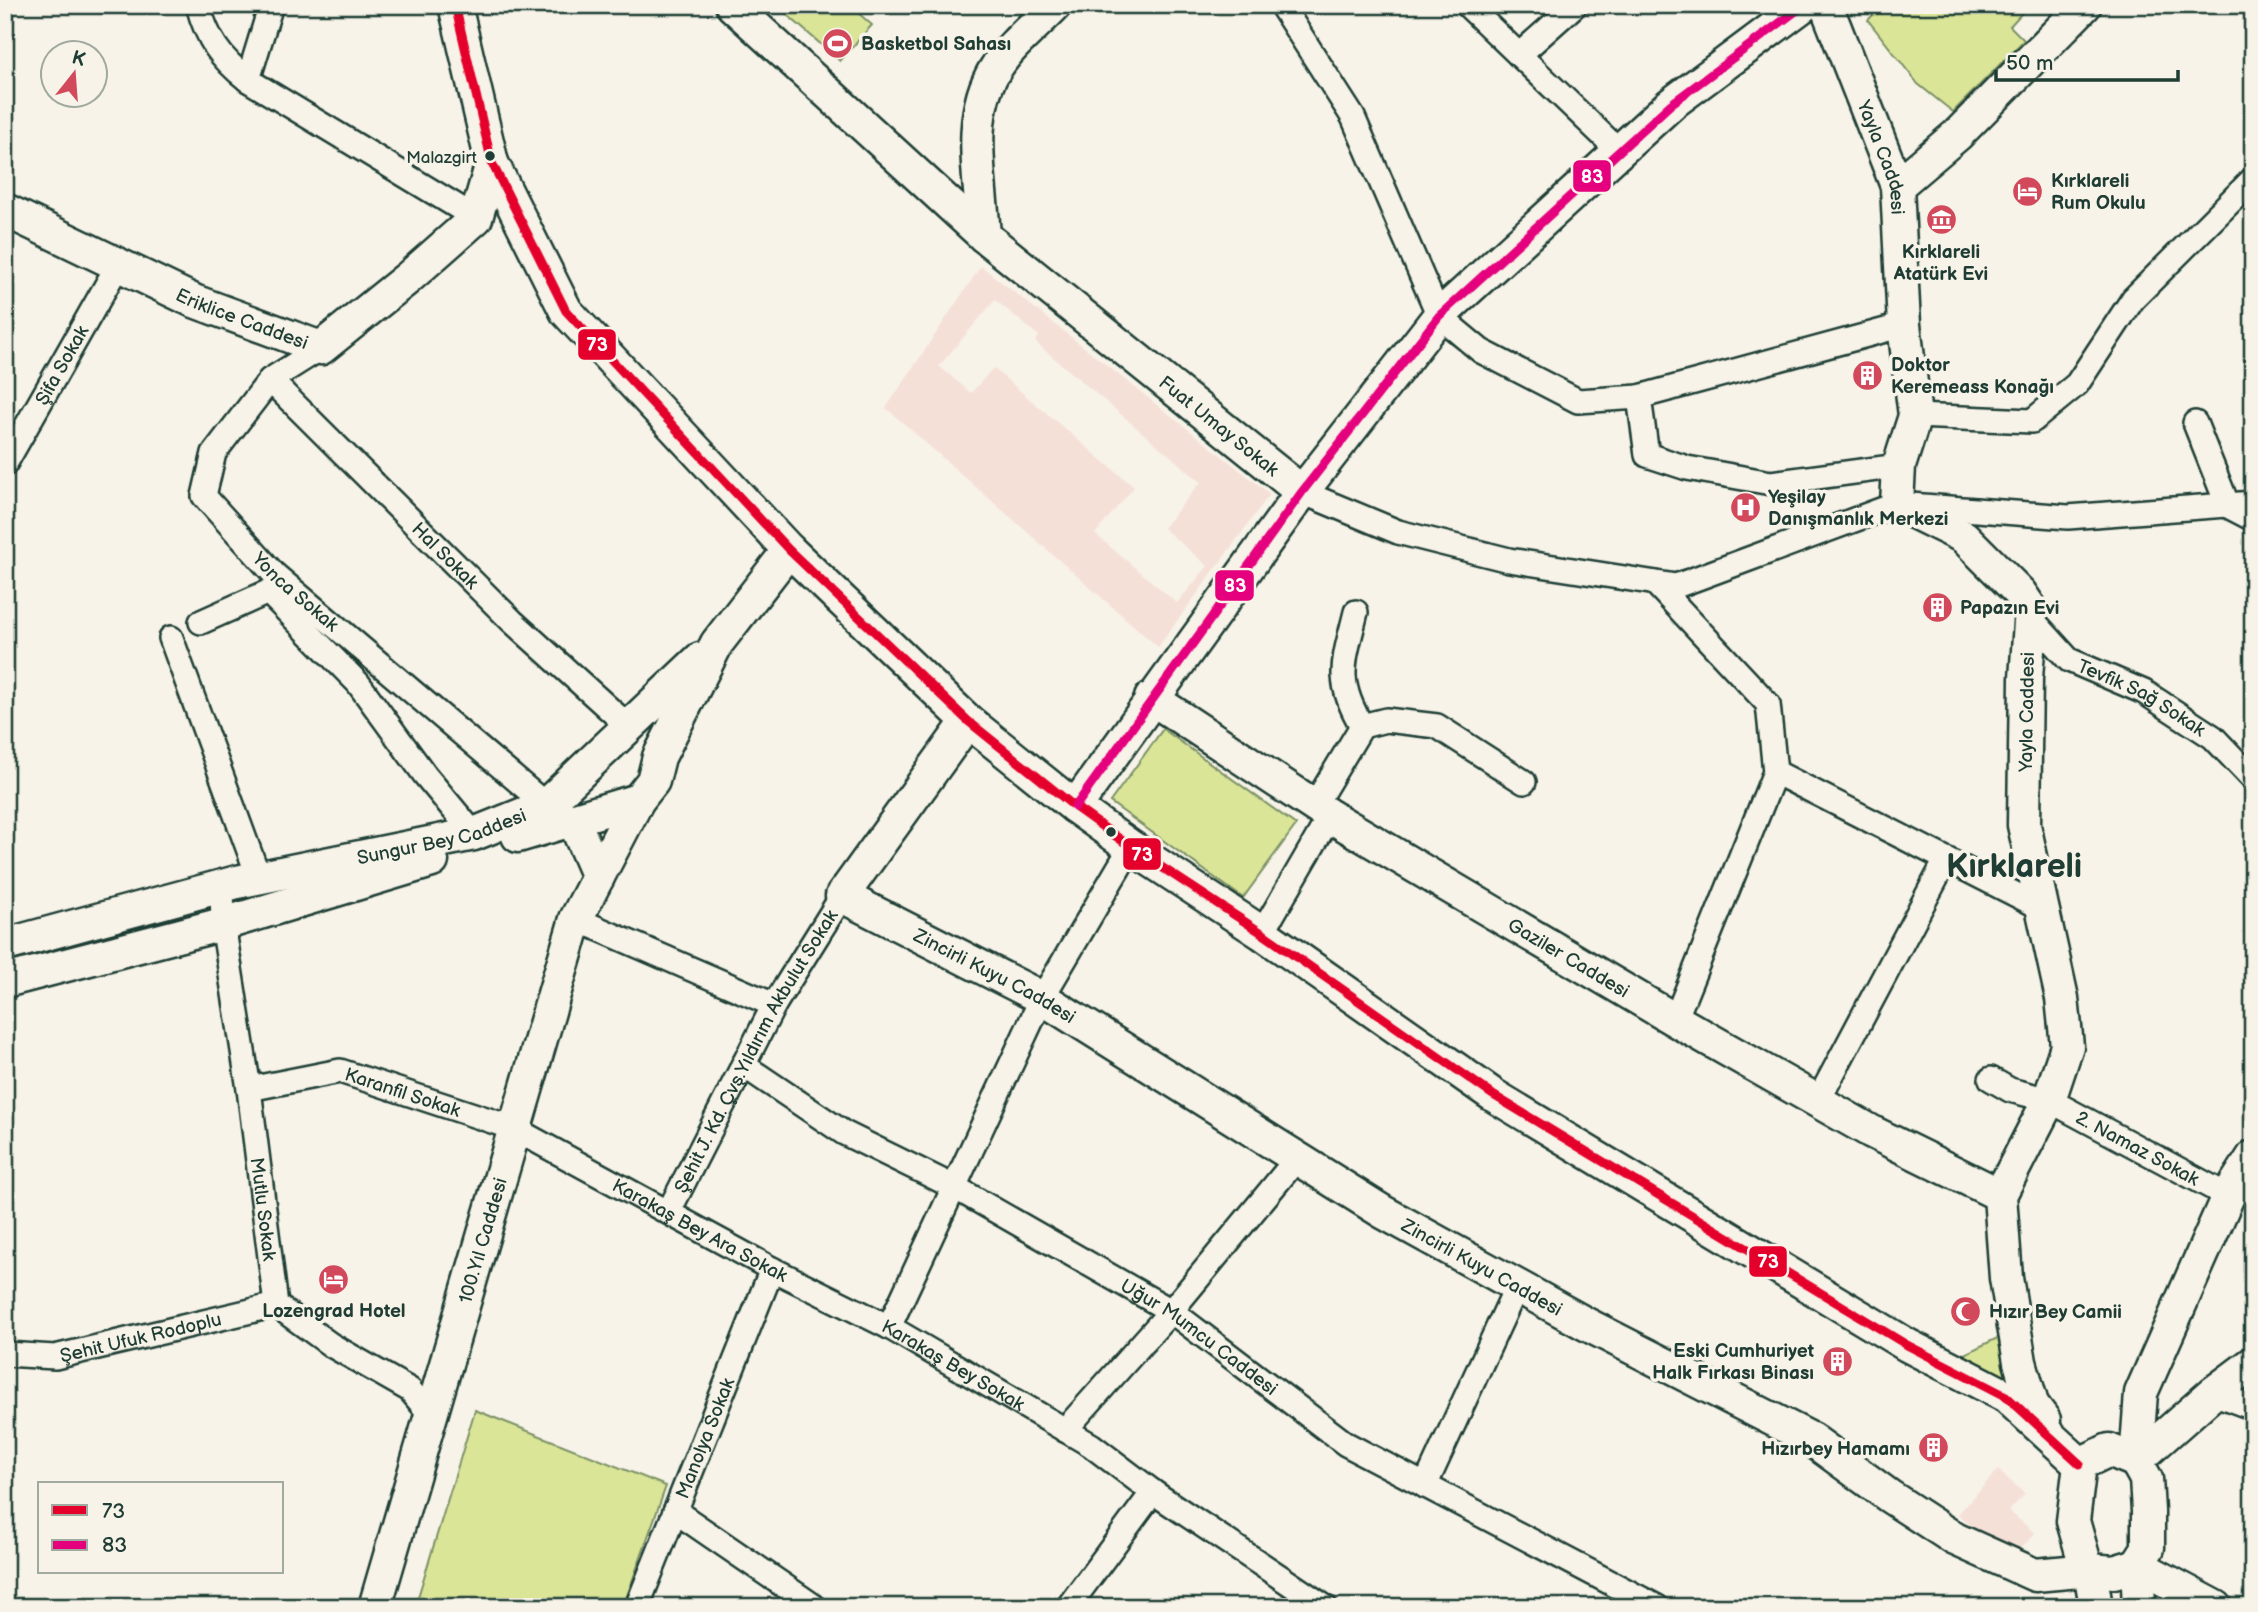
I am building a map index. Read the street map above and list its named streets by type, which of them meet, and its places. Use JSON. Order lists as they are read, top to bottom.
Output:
{
  "streets": {
    "street": [
      "Yayla Caddesi",
      "Eriklice Caddesi",
      "Şifa Sokak",
      "Fuat Umay Sokak",
      "Hal Sokak",
      "Yonca Sokak",
      "Tevfik Sağ Sokak",
      "Sungur Bey Caddesi",
      "Gaziler Caddesi",
      "Zincirli Kuyu Caddesi",
      "Şehit J. Kd. Çvş.Yıldırım Akbulut Sokak",
      "Karanfil Sokak",
      "2. Namaz Sokak",
      "Mutlu Sokak",
      "Karakaş Bey Ara Sokak",
      "100.Yıl Caddesi",
      "Şehit Ufuk Rodoplu",
      "Uğur Mumcu Caddesi",
      "Karakaş Bey Sokak",
      "Manolya Sokak"
    ]
  },
  "crossings": [
    ["Yayla Caddesi", "Fuat Umay Sokak"],
    ["Yayla Caddesi", "Tevfik Sağ Sokak"],
    ["Yayla Caddesi", "Gaziler Caddesi"],
    ["Yayla Caddesi", "2. Namaz Sokak"],
    ["Eriklice Caddesi", "Şifa Sokak"],
    ["Eriklice Caddesi", "Yonca Sokak"],
    ["Hal Sokak", "Yonca Sokak"],
    ["Hal Sokak", "Sungur Bey Caddesi"],
    ["Hal Sokak", "100.Yıl Caddesi"],
    ["Yonca Sokak", "Sungur Bey Caddesi"],
    ["Sungur Bey Caddesi", "Mutlu Sokak"],
    ["Sungur Bey Caddesi", "100.Yıl Caddesi"],
    ["Zincirli Kuyu Caddesi", "Şehit J. Kd. Çvş.Yıldırım Akbulut Sokak"],
    ["Zincirli Kuyu Caddesi", "Karakaş Bey Sokak"],
    ["Şehit J. Kd. Çvş.Yıldırım Akbulut Sokak", "Karakaş Bey Ara Sokak"],
    ["Şehit J. Kd. Çvş.Yıldırım Akbulut Sokak", "Uğur Mumcu Caddesi"],
    ["Karanfil Sokak", "Mutlu Sokak"],
    ["Karanfil Sokak", "Karakaş Bey Ara Sokak"],
    ["Karanfil Sokak", "100.Yıl Caddesi"],
    ["Mutlu Sokak", "Şehit Ufuk Rodoplu"],
    ["Karakaş Bey Ara Sokak", "100.Yıl Caddesi"],
    ["Karakaş Bey Ara Sokak", "Karakaş Bey Sokak"],
    ["Karakaş Bey Ara Sokak", "Manolya Sokak"],
    ["Uğur Mumcu Caddesi", "Karakaş Bey Sokak"]
  ],
  "districts": ["Kırklareli"],
  "places": {
    "sports": ["Basketbol Sahası"],
    "other": ["Malazgirt"],
    "hotel": ["Kırklareli Rum Okulu", "Lozengrad Hotel"],
    "museum": ["Kırklareli Atatürk Evi"],
    "building": [
      "Doktor Keremeass Konağı",
      "Papazın Evi",
      "Eski Cumhuriyet Halk Fırkası Binası",
      "Hızırbey Hamamı"
    ],
    "hospital": ["Yeşilay Danışmanlık Merkezi"],
    "mosque": ["Hızır Bey Camii"]
  },
  "lines": ["transit line 73", "transit line 83"],
  "legend": ["73", "83"],
  "scale_bar": "50 m",
  "north": "top"
}
